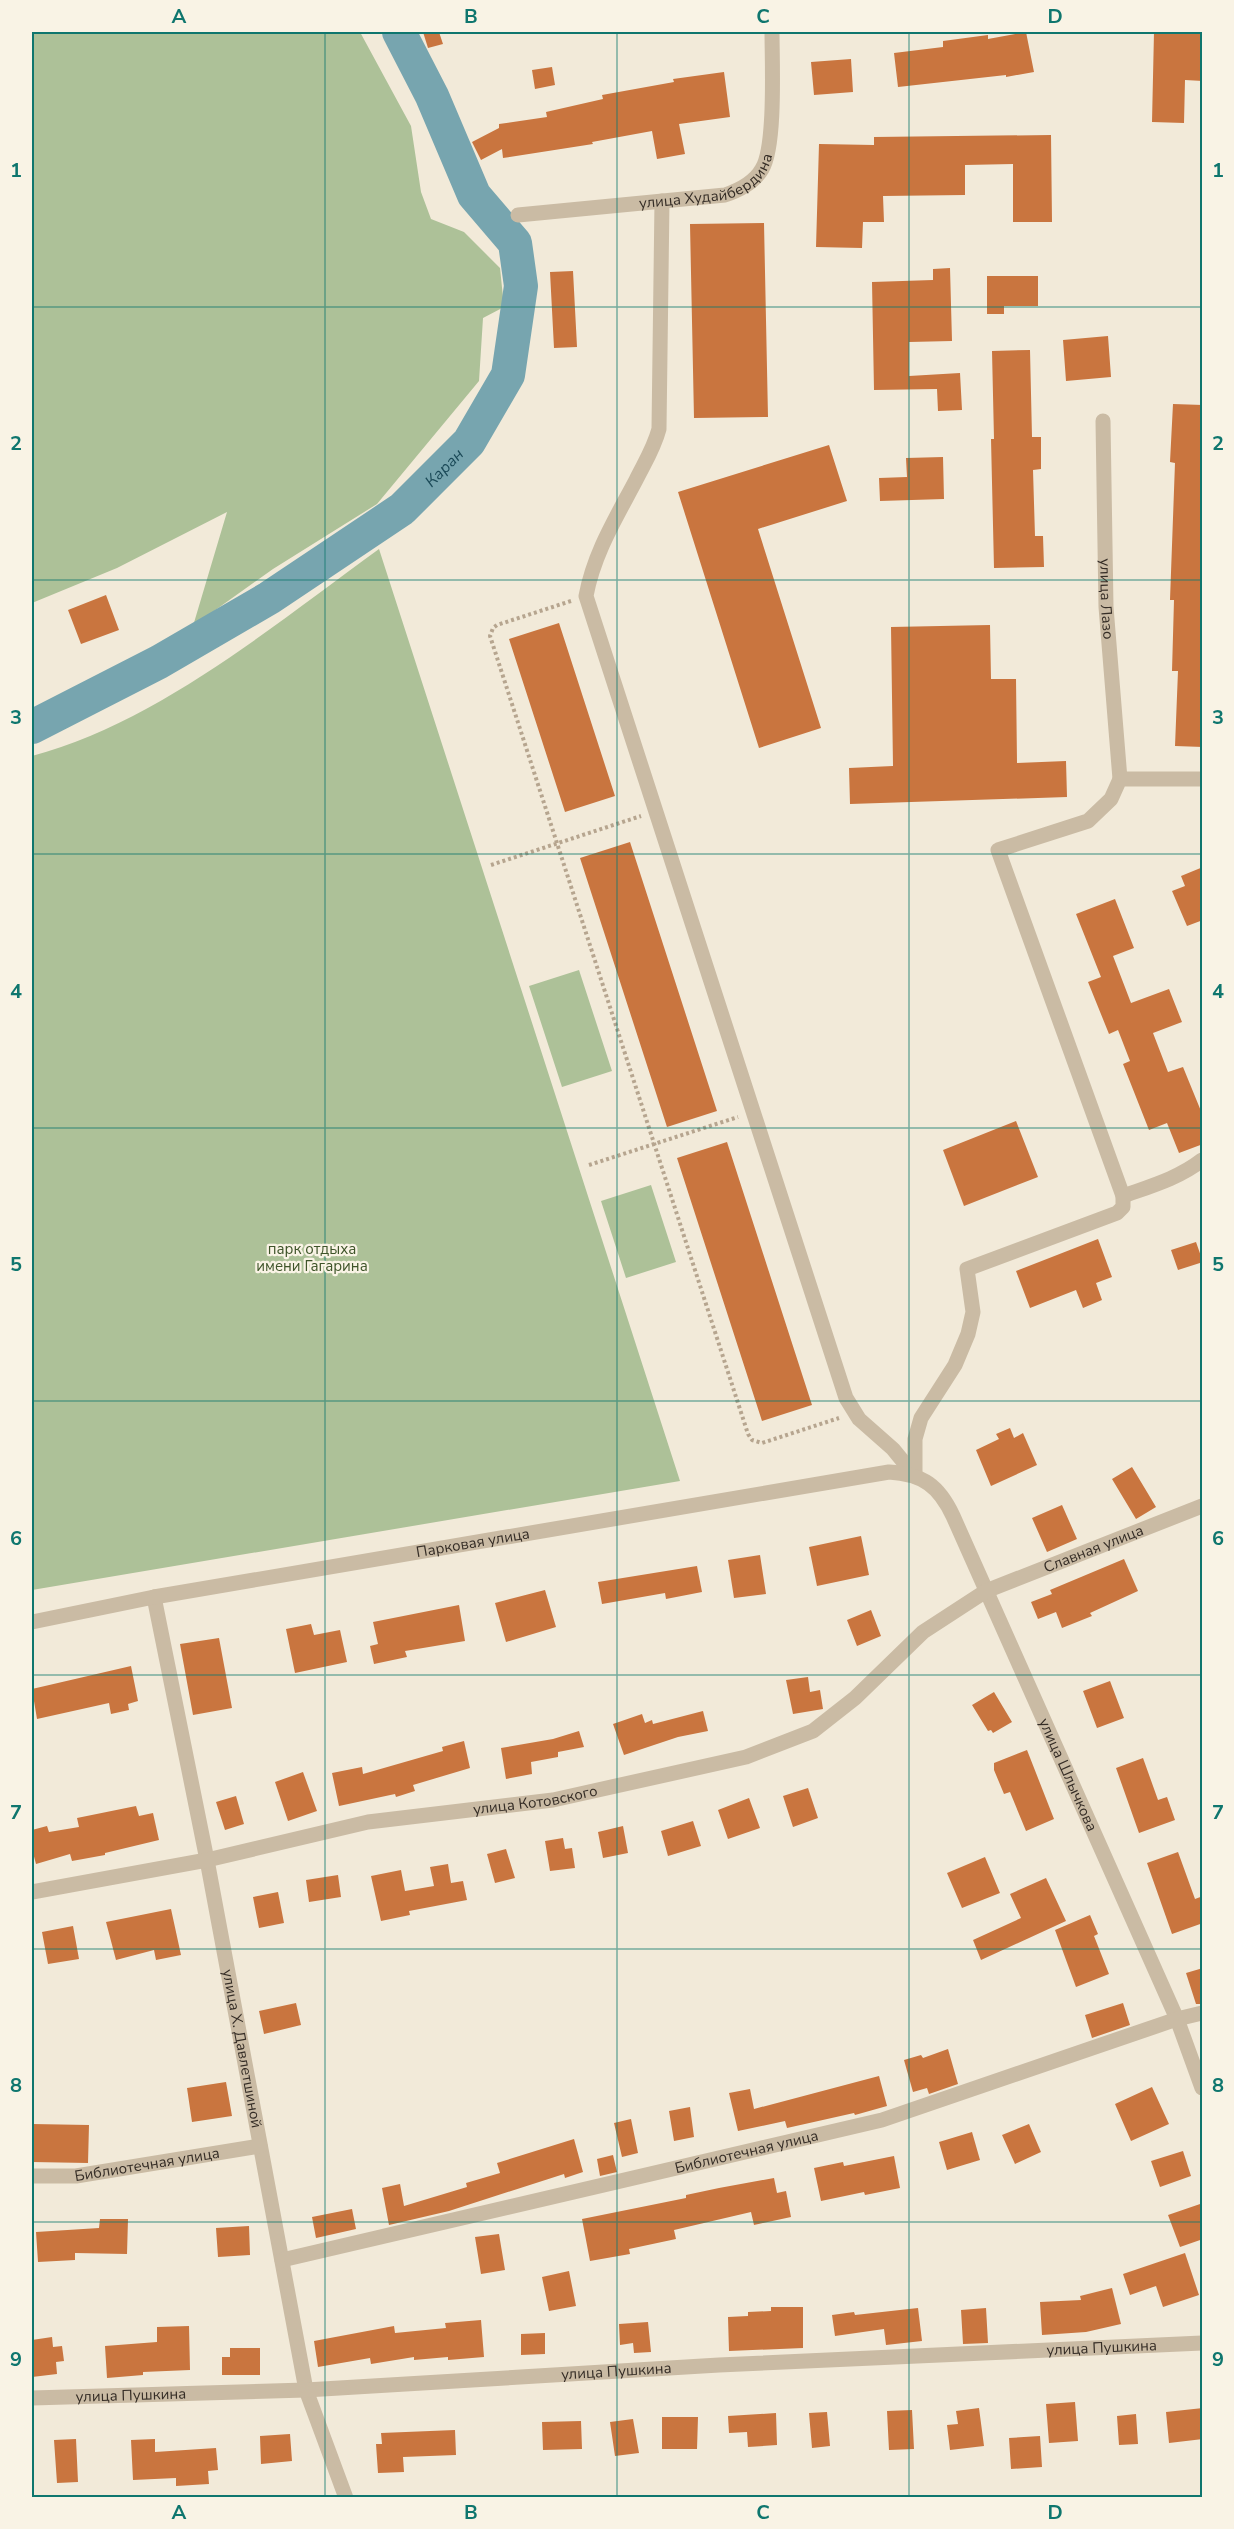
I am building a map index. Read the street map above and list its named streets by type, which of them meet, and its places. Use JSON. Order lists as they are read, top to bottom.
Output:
{
  "streets": {
    "street": [
      "улица Худайбердина",
      "улица Лазо",
      "Парковая улица",
      "Славная улица",
      "улица Шлычкова",
      "улица Котовского",
      "улица Х. Давлетшиной",
      "Библиотечная улица",
      "улица Пушкина"
    ]
  },
  "crossings": [
    ["Парковая улица", "улица Шлычкова"],
    ["Парковая улица", "улица Х. Давлетшиной"],
    ["Славная улица", "улица Шлычкова"],
    ["Славная улица", "улица Котовского"],
    ["улица Шлычкова", "улица Котовского"],
    ["улица Шлычкова", "Библиотечная улица"],
    ["улица Котовского", "улица Х. Давлетшиной"],
    ["улица Х. Давлетшиной", "Библиотечная улица"],
    ["улица Х. Давлетшиной", "улица Пушкина"]
  ],
  "water": ["Каран"],
  "parks": ["парк отдыха имени Гагарина"],
  "grid": {
    "columns": [
      "A",
      "B",
      "C",
      "D"
    ],
    "rows": [
      "1",
      "2",
      "3",
      "4",
      "5",
      "6",
      "7",
      "8",
      "9"
    ]
  }
}
